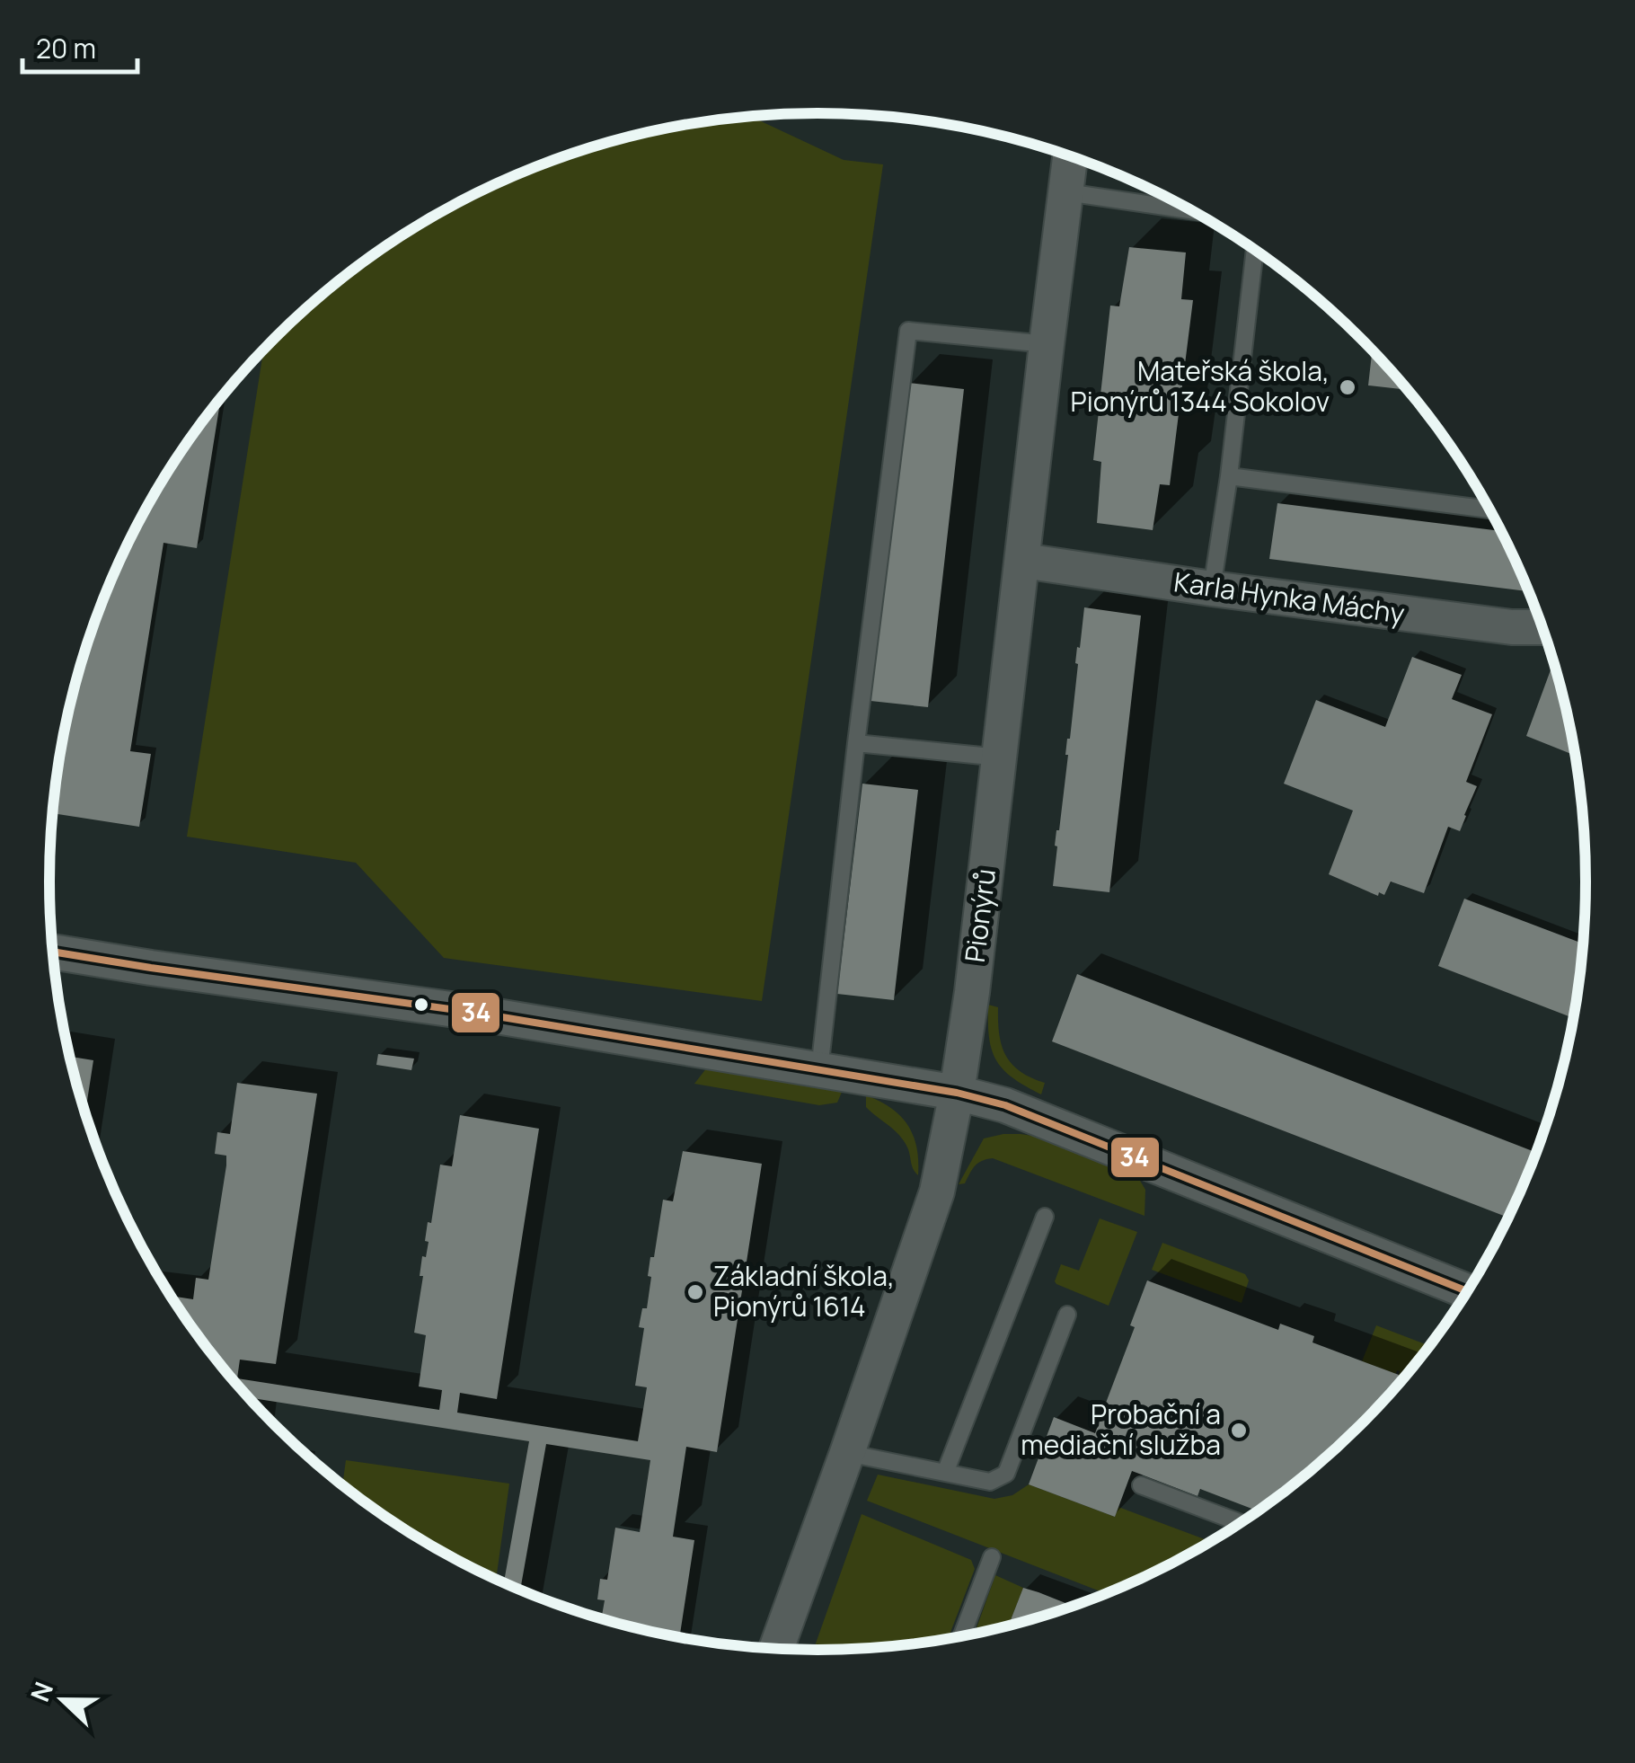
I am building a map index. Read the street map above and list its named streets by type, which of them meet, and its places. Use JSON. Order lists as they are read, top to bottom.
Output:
{
  "streets": {
    "street": ["Karla Hynka Máchy", "Pionýrů"]
  },
  "crossings": [
    ["Karla Hynka Máchy", "Pionýrů"]
  ],
  "places": ["Mateřská škola, Pionýrů 1344 Sokolov", "Základní škola, Pionýrů 1614", "Probační a mediační služba"],
  "lines": ["transit line 34"],
  "scale_bar": "20 m",
  "north": "left"
}
